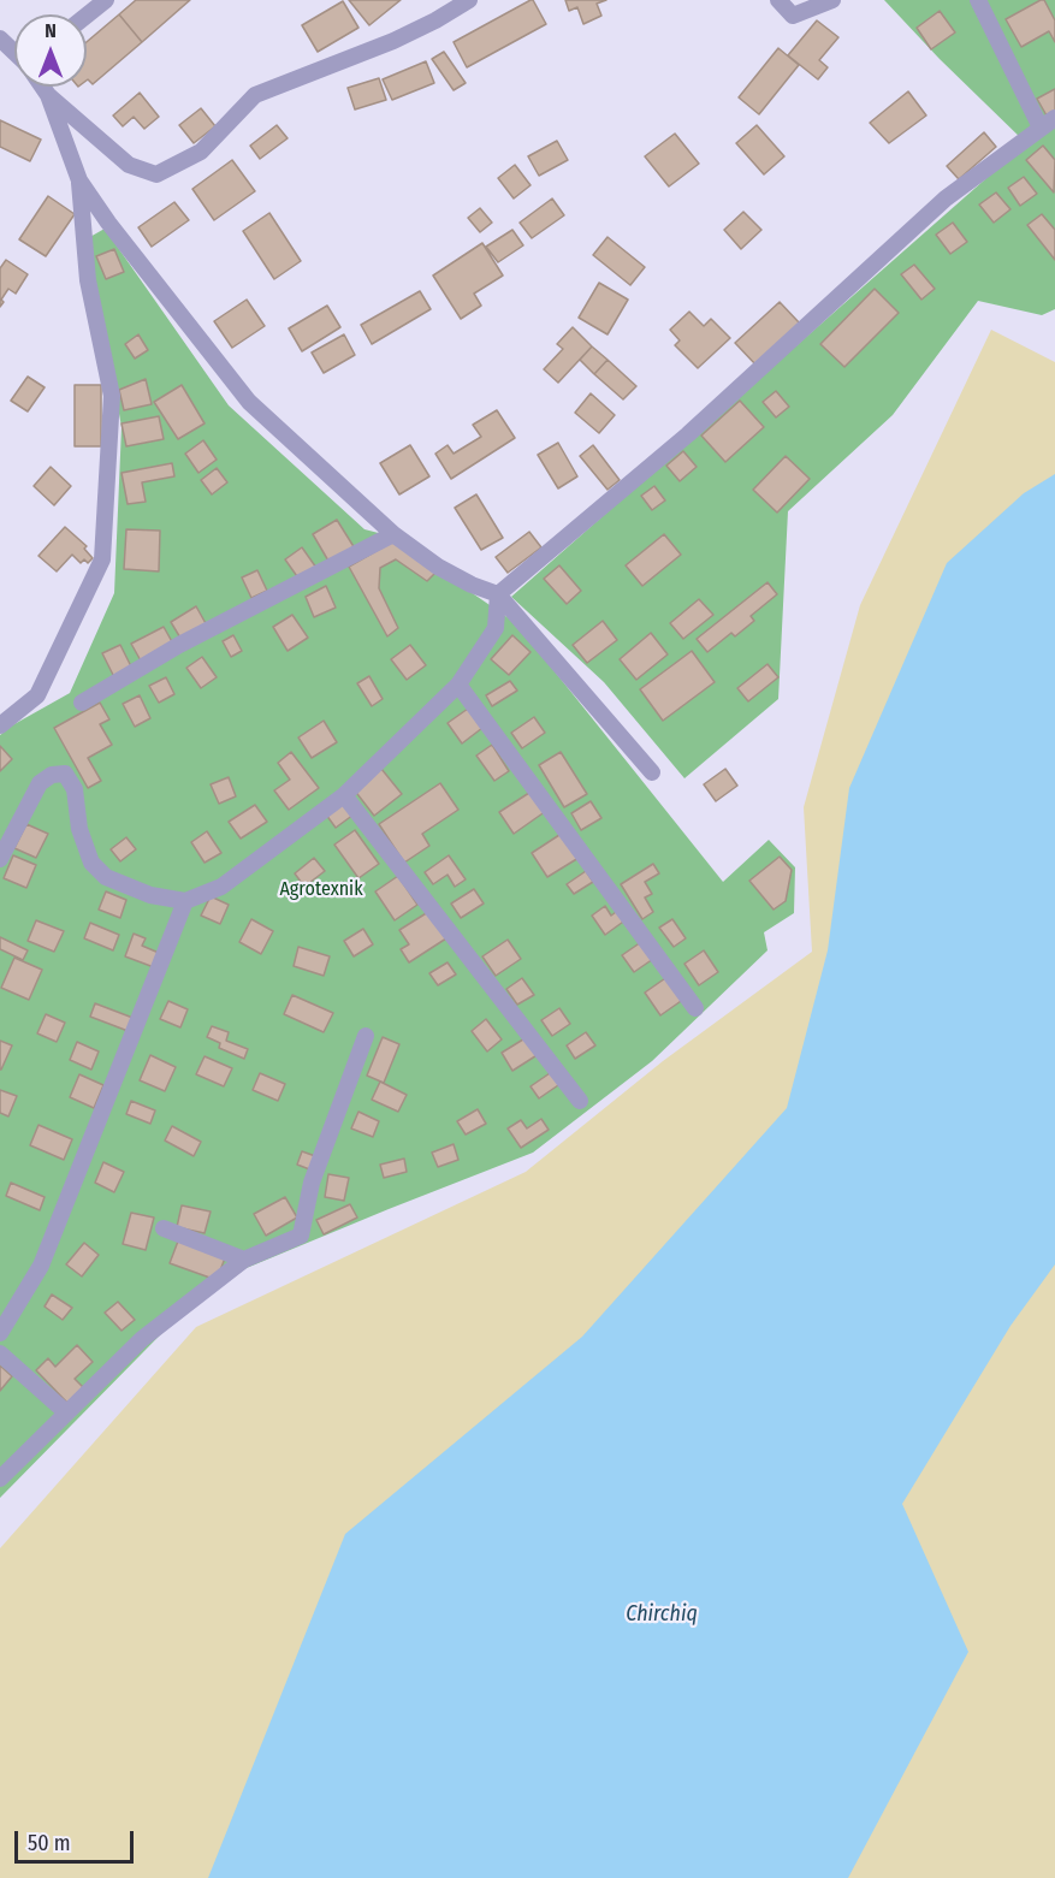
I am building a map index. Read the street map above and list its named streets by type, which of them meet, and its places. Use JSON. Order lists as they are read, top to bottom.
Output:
{
  "water": ["Chirchiq"],
  "parks": ["Agrotexnik"],
  "scale_bar": "50 m",
  "north": "top"
}
